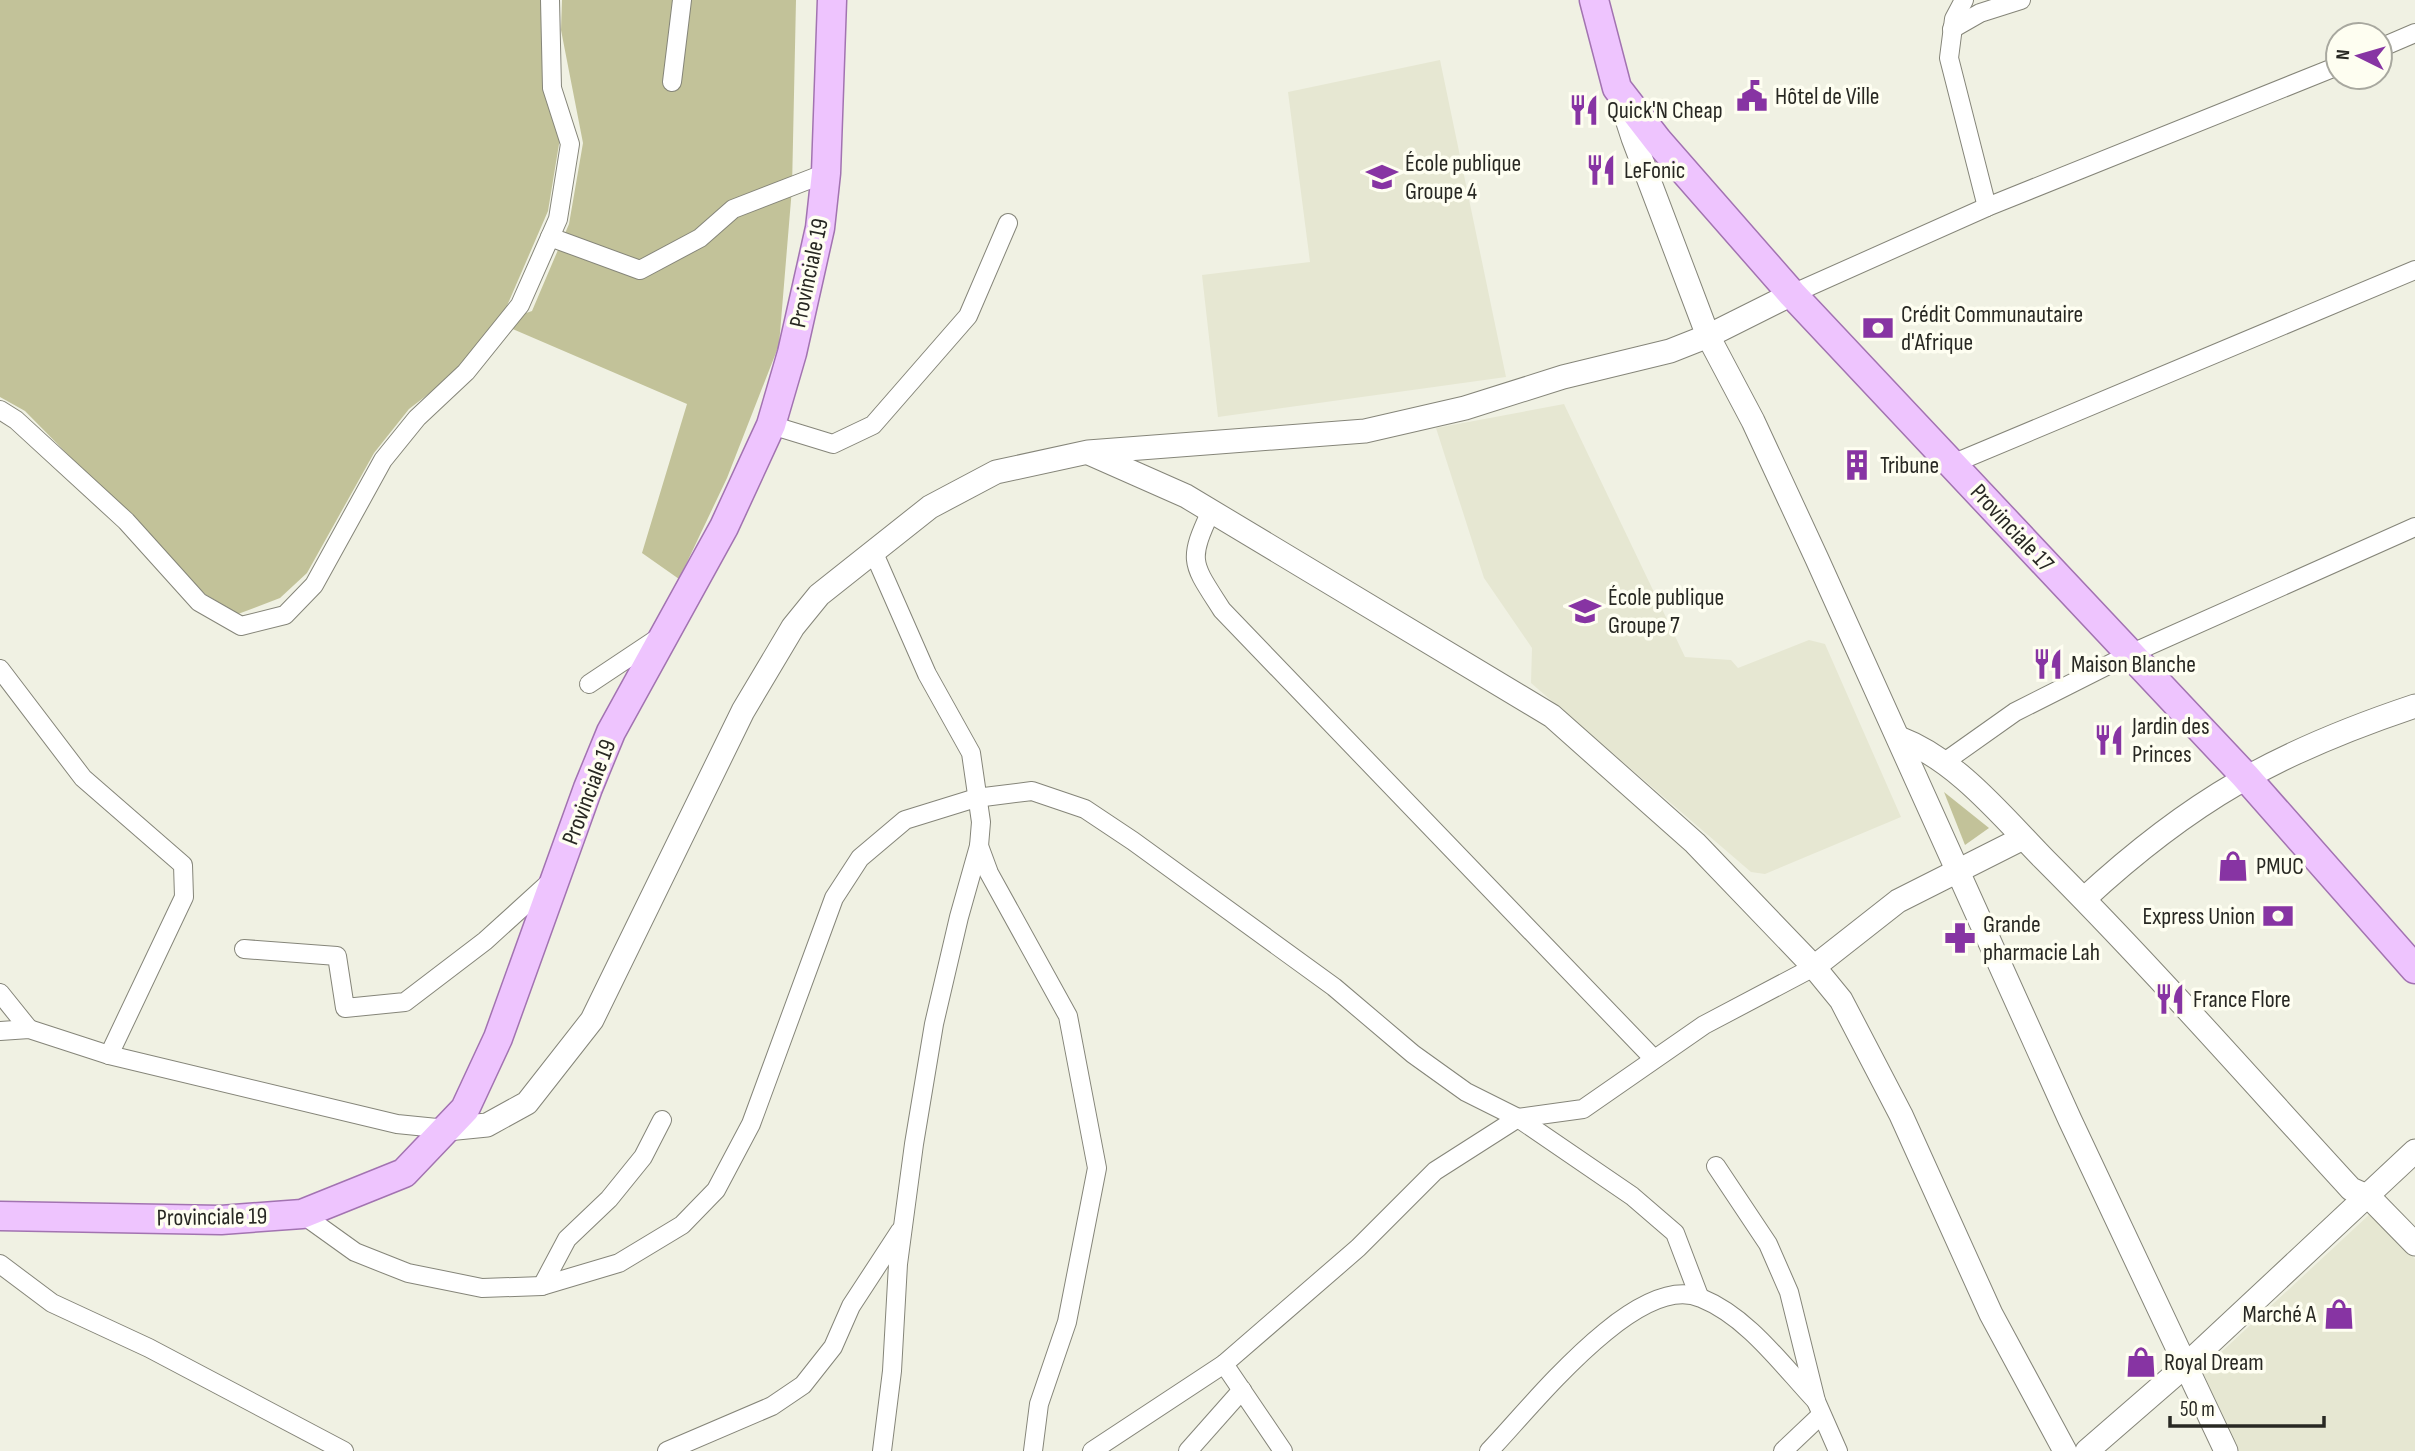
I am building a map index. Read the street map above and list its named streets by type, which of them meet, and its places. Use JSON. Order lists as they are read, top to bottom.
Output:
{
  "streets": {
    "main road": ["Provinciale 19", "Provinciale 17"]
  },
  "places": {
    "public building": ["Hôtel de Ville"],
    "restaurant": [
      "Quick'N Cheap",
      "LeFonic",
      "Maison Blanche",
      "Jardin des Princes",
      "France Flore"
    ],
    "school or university": ["École publique Groupe 4", "École publique Groupe 7"],
    "bank": ["Crédit Communautaire d'Afrique", "Express Union"],
    "building": ["Tribune"],
    "shop": ["PMUC", "Marché A", "Royal Dream"],
    "pharmacy": ["Grande pharmacie Lah"]
  },
  "scale_bar": "50 m",
  "north": "left"
}
